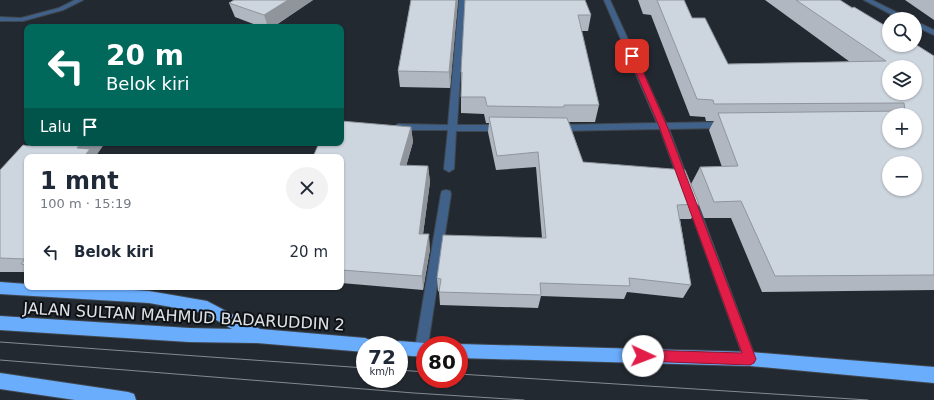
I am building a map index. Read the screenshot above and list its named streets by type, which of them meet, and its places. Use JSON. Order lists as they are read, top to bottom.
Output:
{
  "streets": {
    "highway": ["JALAN SULTAN MAHMUD BADARUDDIN 2"]
  },
  "page": {
    "map_buttons": ["+", "−"],
    "turn": ["20 m", "Belok kiri"],
    "then": "Lalu",
    "heading": ["1 mnt", "100 m · 15:19"],
    "list": [
      {
        "name": "Belok kiri",
        "value": "20 m"
      }
    ],
    "speed": "72 km/h",
    "limit": "80"
  }
}
